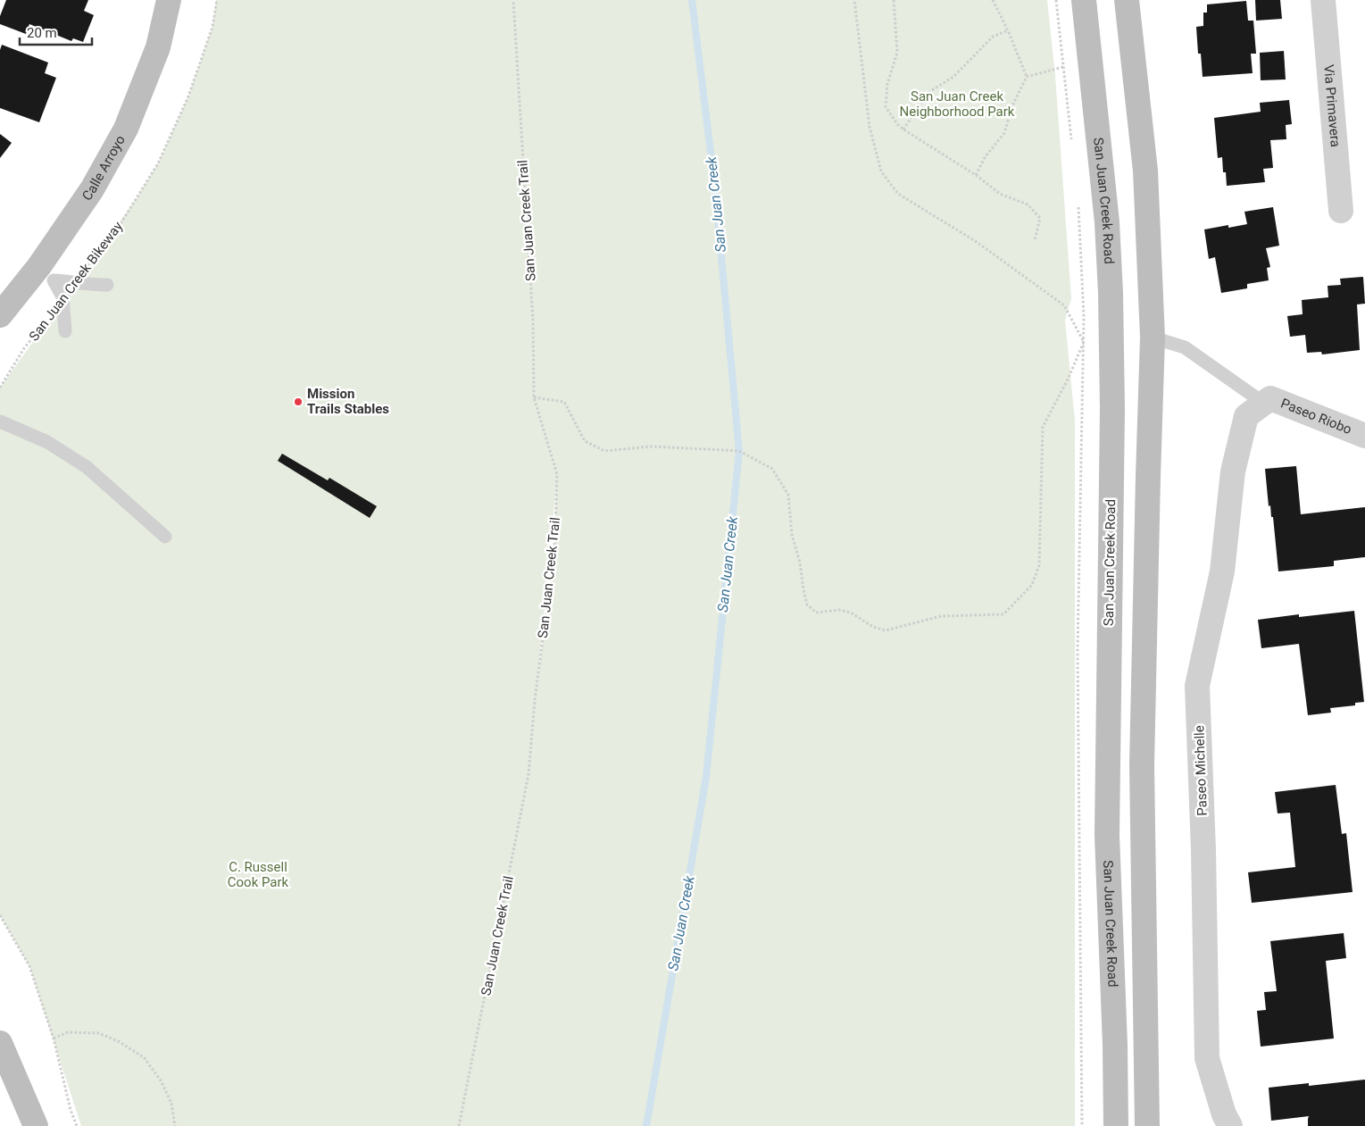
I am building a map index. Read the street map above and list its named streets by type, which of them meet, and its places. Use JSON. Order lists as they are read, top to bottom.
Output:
{
  "streets": {
    "street": [
      "Via Primavera",
      "Calle Arroyo",
      "San Juan Creek Road",
      "Paseo Riobo",
      "Paseo Michelle"
    ],
    "path": ["San Juan Creek Trail", "San Juan Creek Bikeway"]
  },
  "crossings": [
    ["Paseo Riobo", "Paseo Michelle"]
  ],
  "water": ["San Juan Creek"],
  "parks": ["San Juan Creek Neighborhood Park", "C. Russell Cook Park"],
  "places": ["Mission Trails Stables"],
  "scale_bar": "20 m"
}
